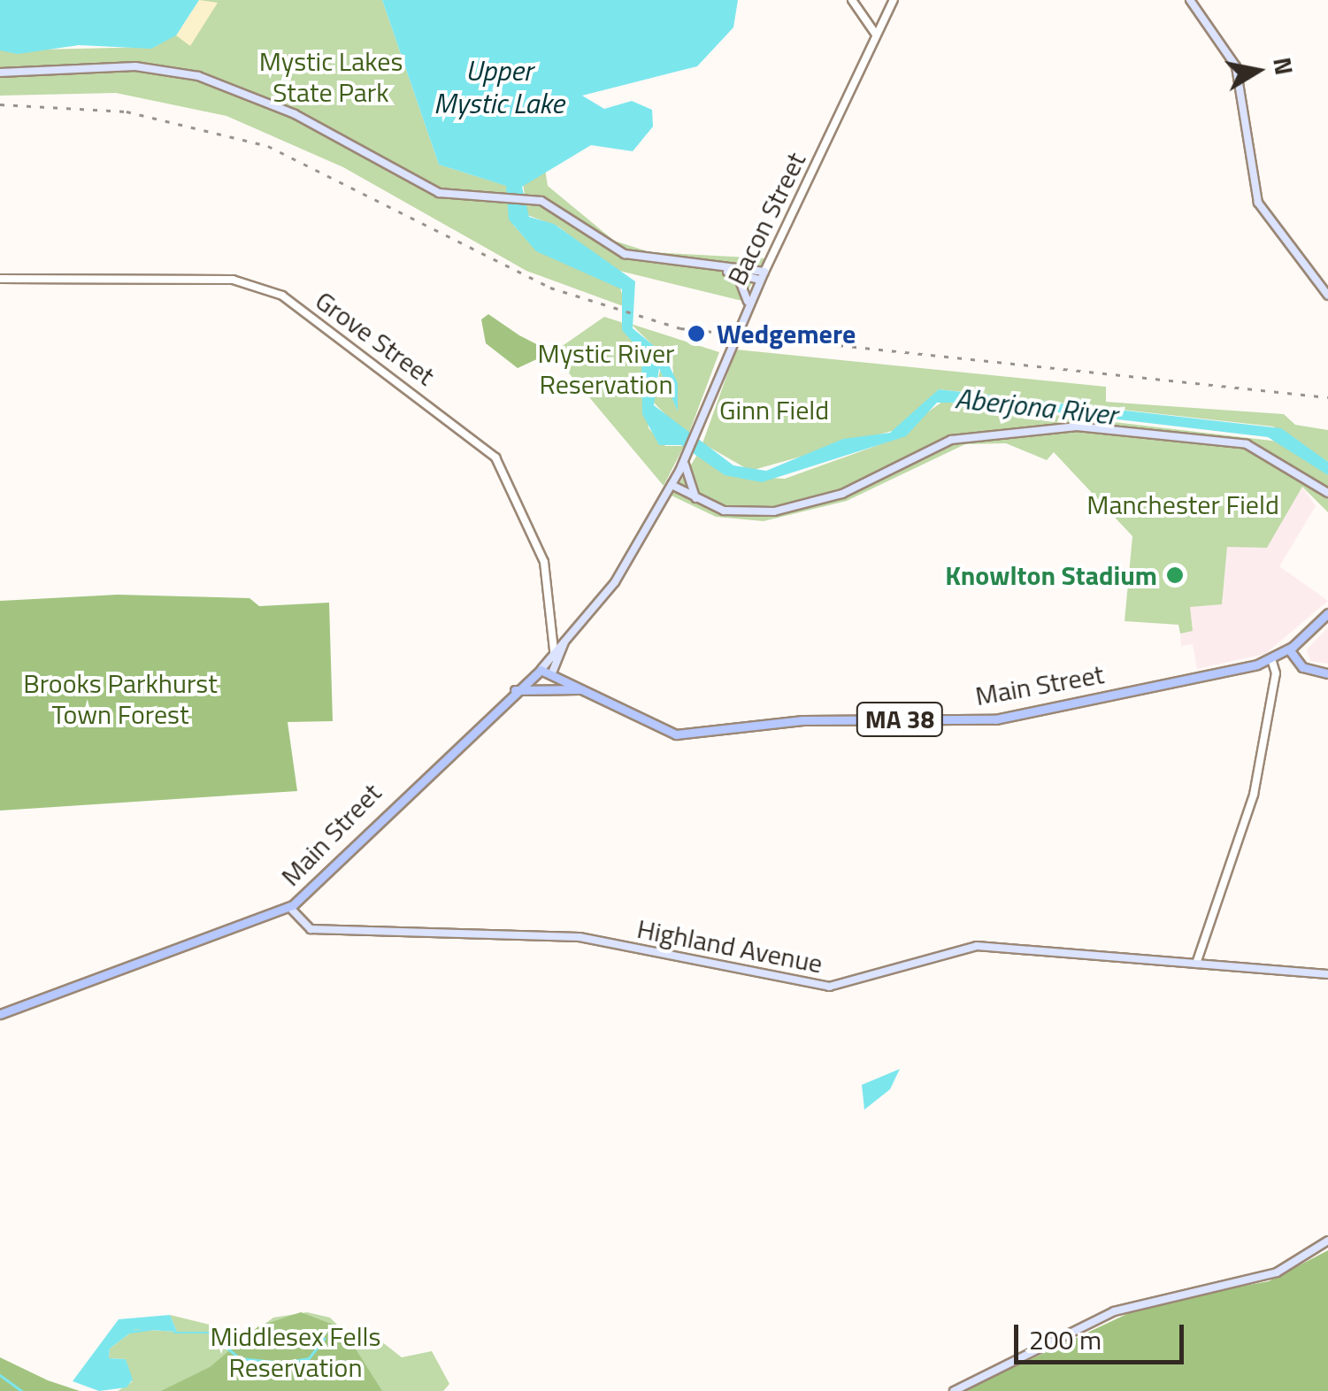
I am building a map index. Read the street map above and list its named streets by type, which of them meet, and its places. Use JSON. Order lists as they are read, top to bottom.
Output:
{
  "streets": {
    "main road": [
      "Bacon Street",
      "Main Street",
      "MA 38",
      "Highland Avenue"
    ],
    "street": ["Grove Street"]
  },
  "crossings": [
    ["Bacon Street", "Grove Street"],
    ["Bacon Street", "Main Street"],
    ["Bacon Street", "MA 38"],
    ["Grove Street", "Main Street"],
    ["Grove Street", "MA 38"],
    ["Main Street", "MA 38"],
    ["Main Street", "Highland Avenue"]
  ],
  "water": ["Upper Mystic Lake", "Aberjona River"],
  "parks": [
    "Mystic Lakes State Park",
    "Mystic River Reservation",
    "Ginn Field",
    "Manchester Field",
    "Brooks Parkhurst Town Forest",
    "Middlesex Fells Reservation"
  ],
  "places": ["Wedgemere", "Knowlton Stadium"],
  "scale_bar": "200 m",
  "north": "right"
}
